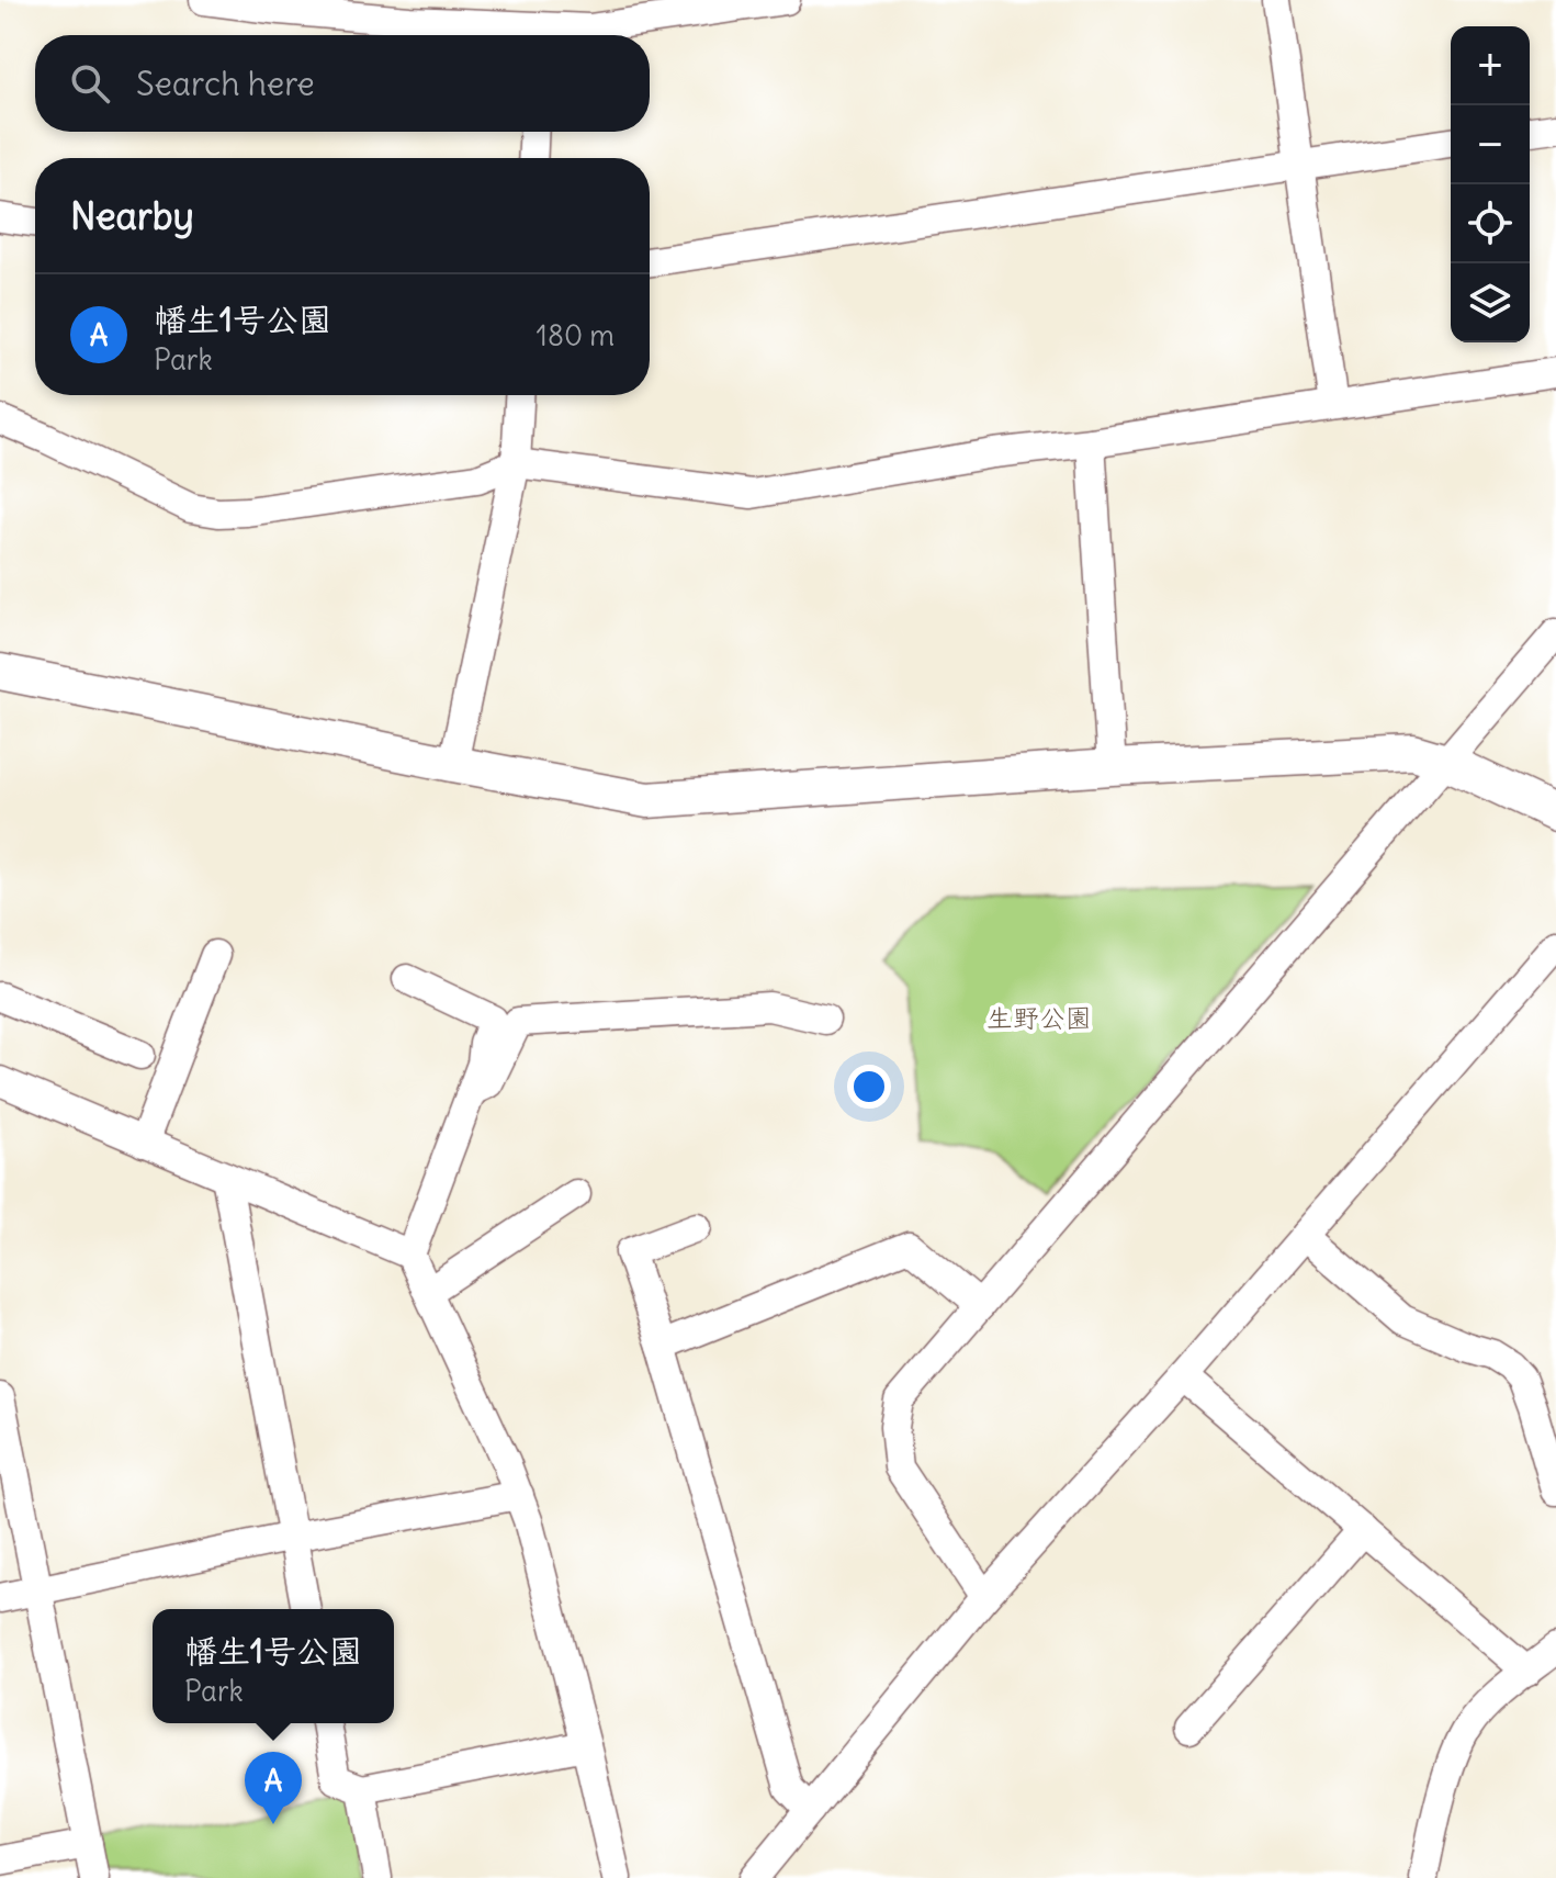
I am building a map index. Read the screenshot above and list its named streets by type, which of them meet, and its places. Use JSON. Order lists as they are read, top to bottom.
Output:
{
  "parks": ["生野公園"],
  "page": {
    "map_buttons": ["+", "−"],
    "search": "Search here",
    "heading": "Nearby",
    "list": [
      {
        "mark": "A",
        "name": "幡生1号公園",
        "note": "Park",
        "value": "180 m"
      }
    ],
    "popup": ["幡生1号公園", "Park"],
    "pins": "A"
  }
}
